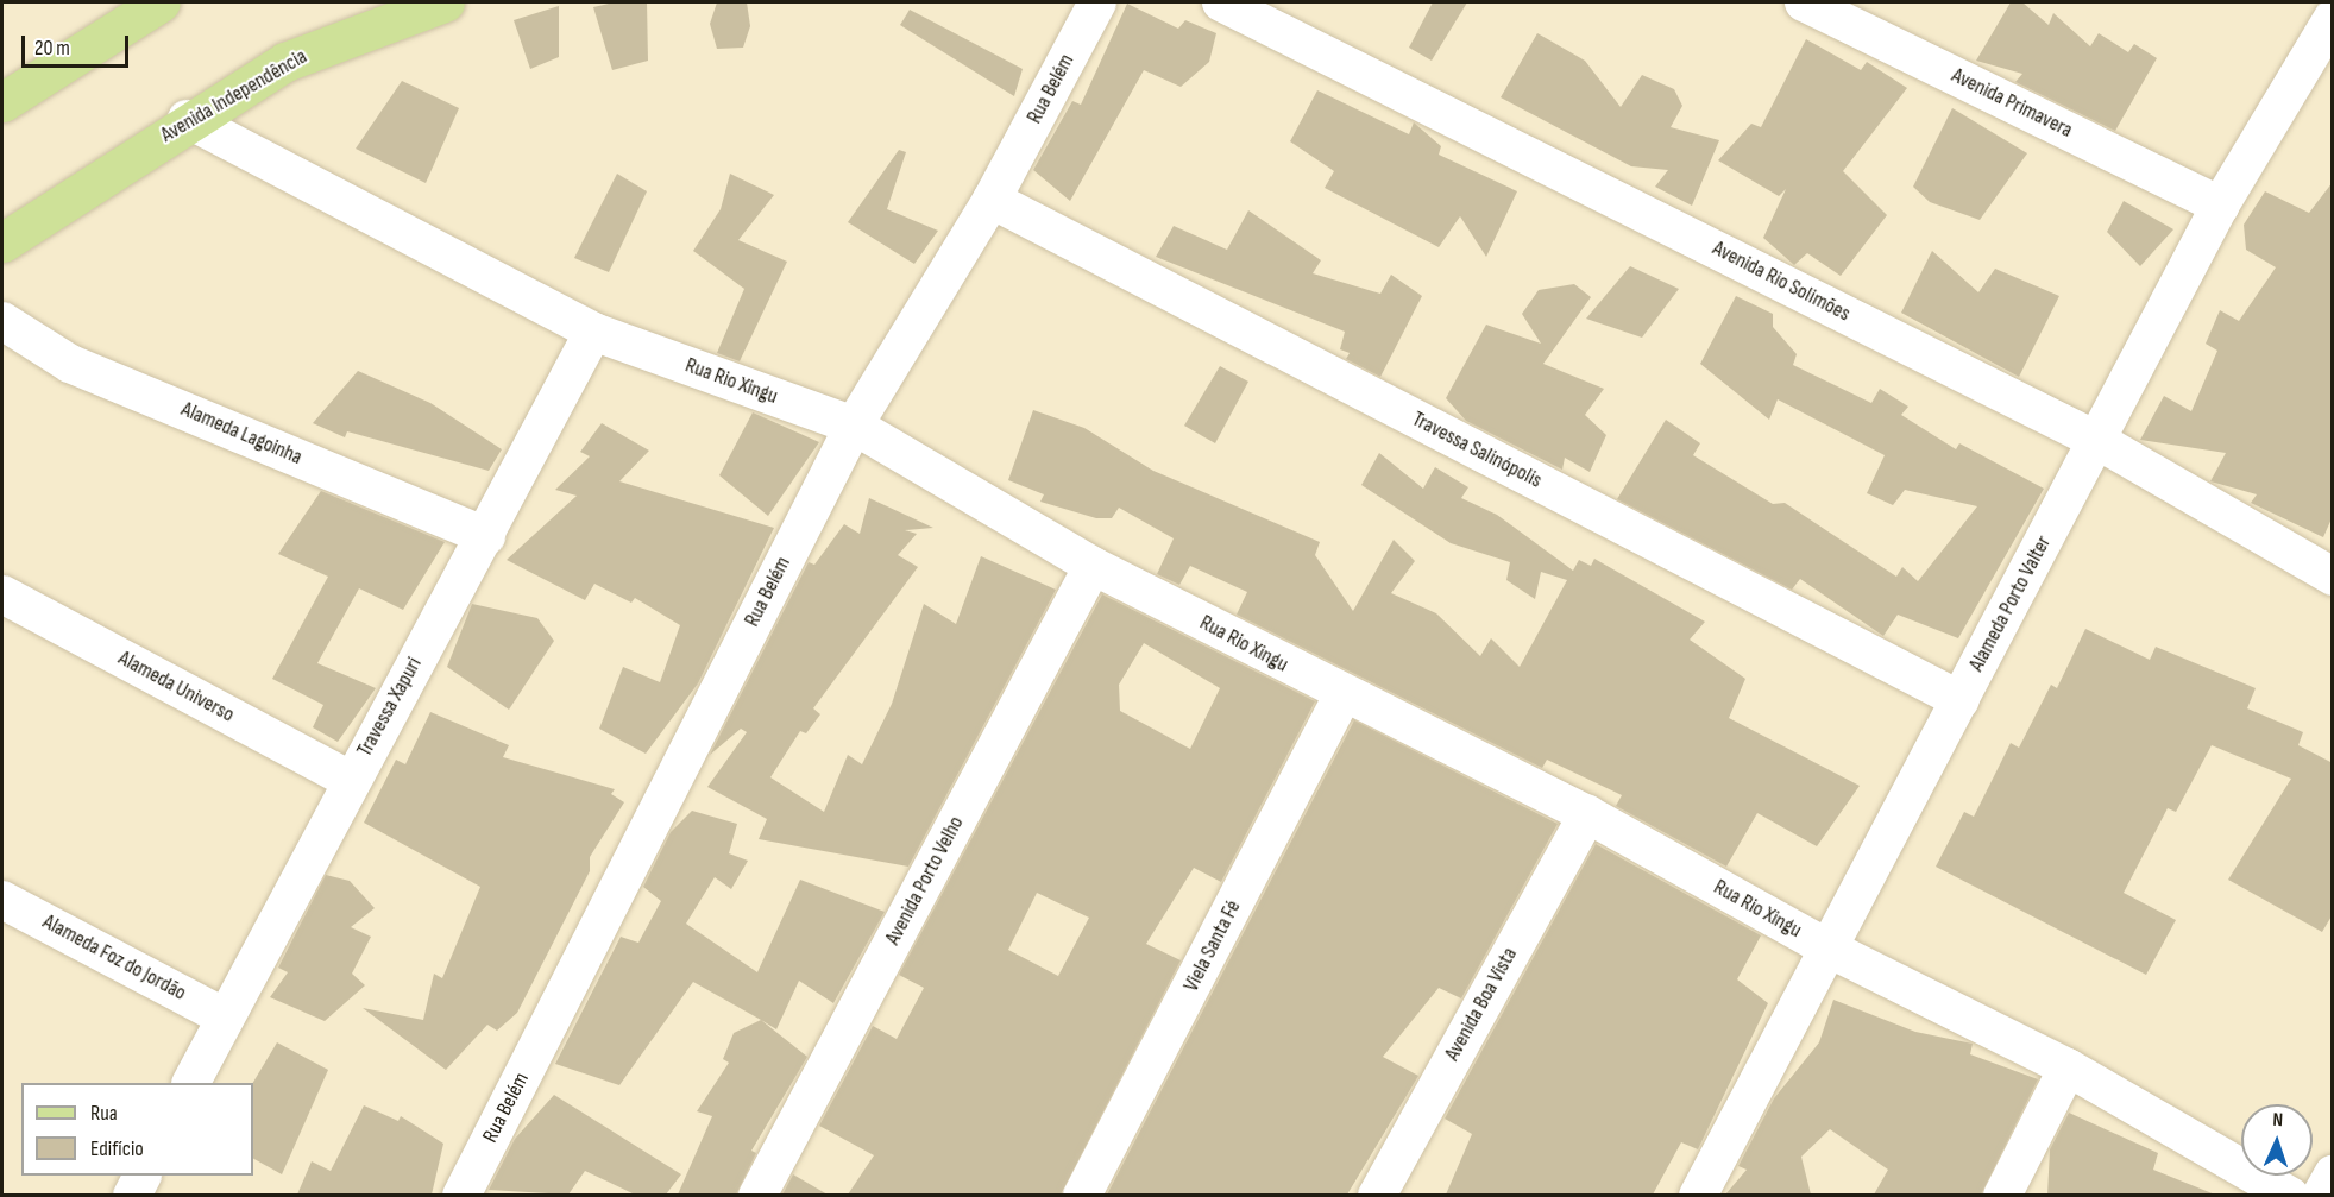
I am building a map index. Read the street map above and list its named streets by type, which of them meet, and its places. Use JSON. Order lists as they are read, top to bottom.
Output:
{
  "streets": {
    "main road": ["Avenida Independência"],
    "street": [
      "Rua Belém",
      "Avenida Primavera",
      "Avenida Rio Solimões",
      "Rua Rio Xingu",
      "Alameda Lagoinha",
      "Travessa Salinópolis",
      "Alameda Porto Valter",
      "Alameda Universo",
      "Travessa Xapuri",
      "Avenida Porto Velho",
      "Viela Santa Fé",
      "Alameda Foz do Jordão",
      "Avenida Boa Vista"
    ]
  },
  "crossings": [
    ["Rua Belém", "Rua Rio Xingu"],
    ["Rua Belém", "Travessa Salinópolis"],
    ["Avenida Independência", "Rua Rio Xingu"],
    ["Avenida Primavera", "Alameda Porto Valter"],
    ["Avenida Rio Solimões", "Alameda Porto Valter"],
    ["Rua Rio Xingu", "Alameda Porto Valter"],
    ["Rua Rio Xingu", "Travessa Xapuri"],
    ["Rua Rio Xingu", "Avenida Porto Velho"],
    ["Rua Rio Xingu", "Viela Santa Fé"],
    ["Rua Rio Xingu", "Avenida Boa Vista"],
    ["Alameda Lagoinha", "Travessa Xapuri"],
    ["Travessa Salinópolis", "Alameda Porto Valter"],
    ["Alameda Universo", "Travessa Xapuri"],
    ["Travessa Xapuri", "Alameda Foz do Jordão"]
  ],
  "legend": ["Rua", "Edifício"],
  "scale_bar": "20 m",
  "north": "top"
}
